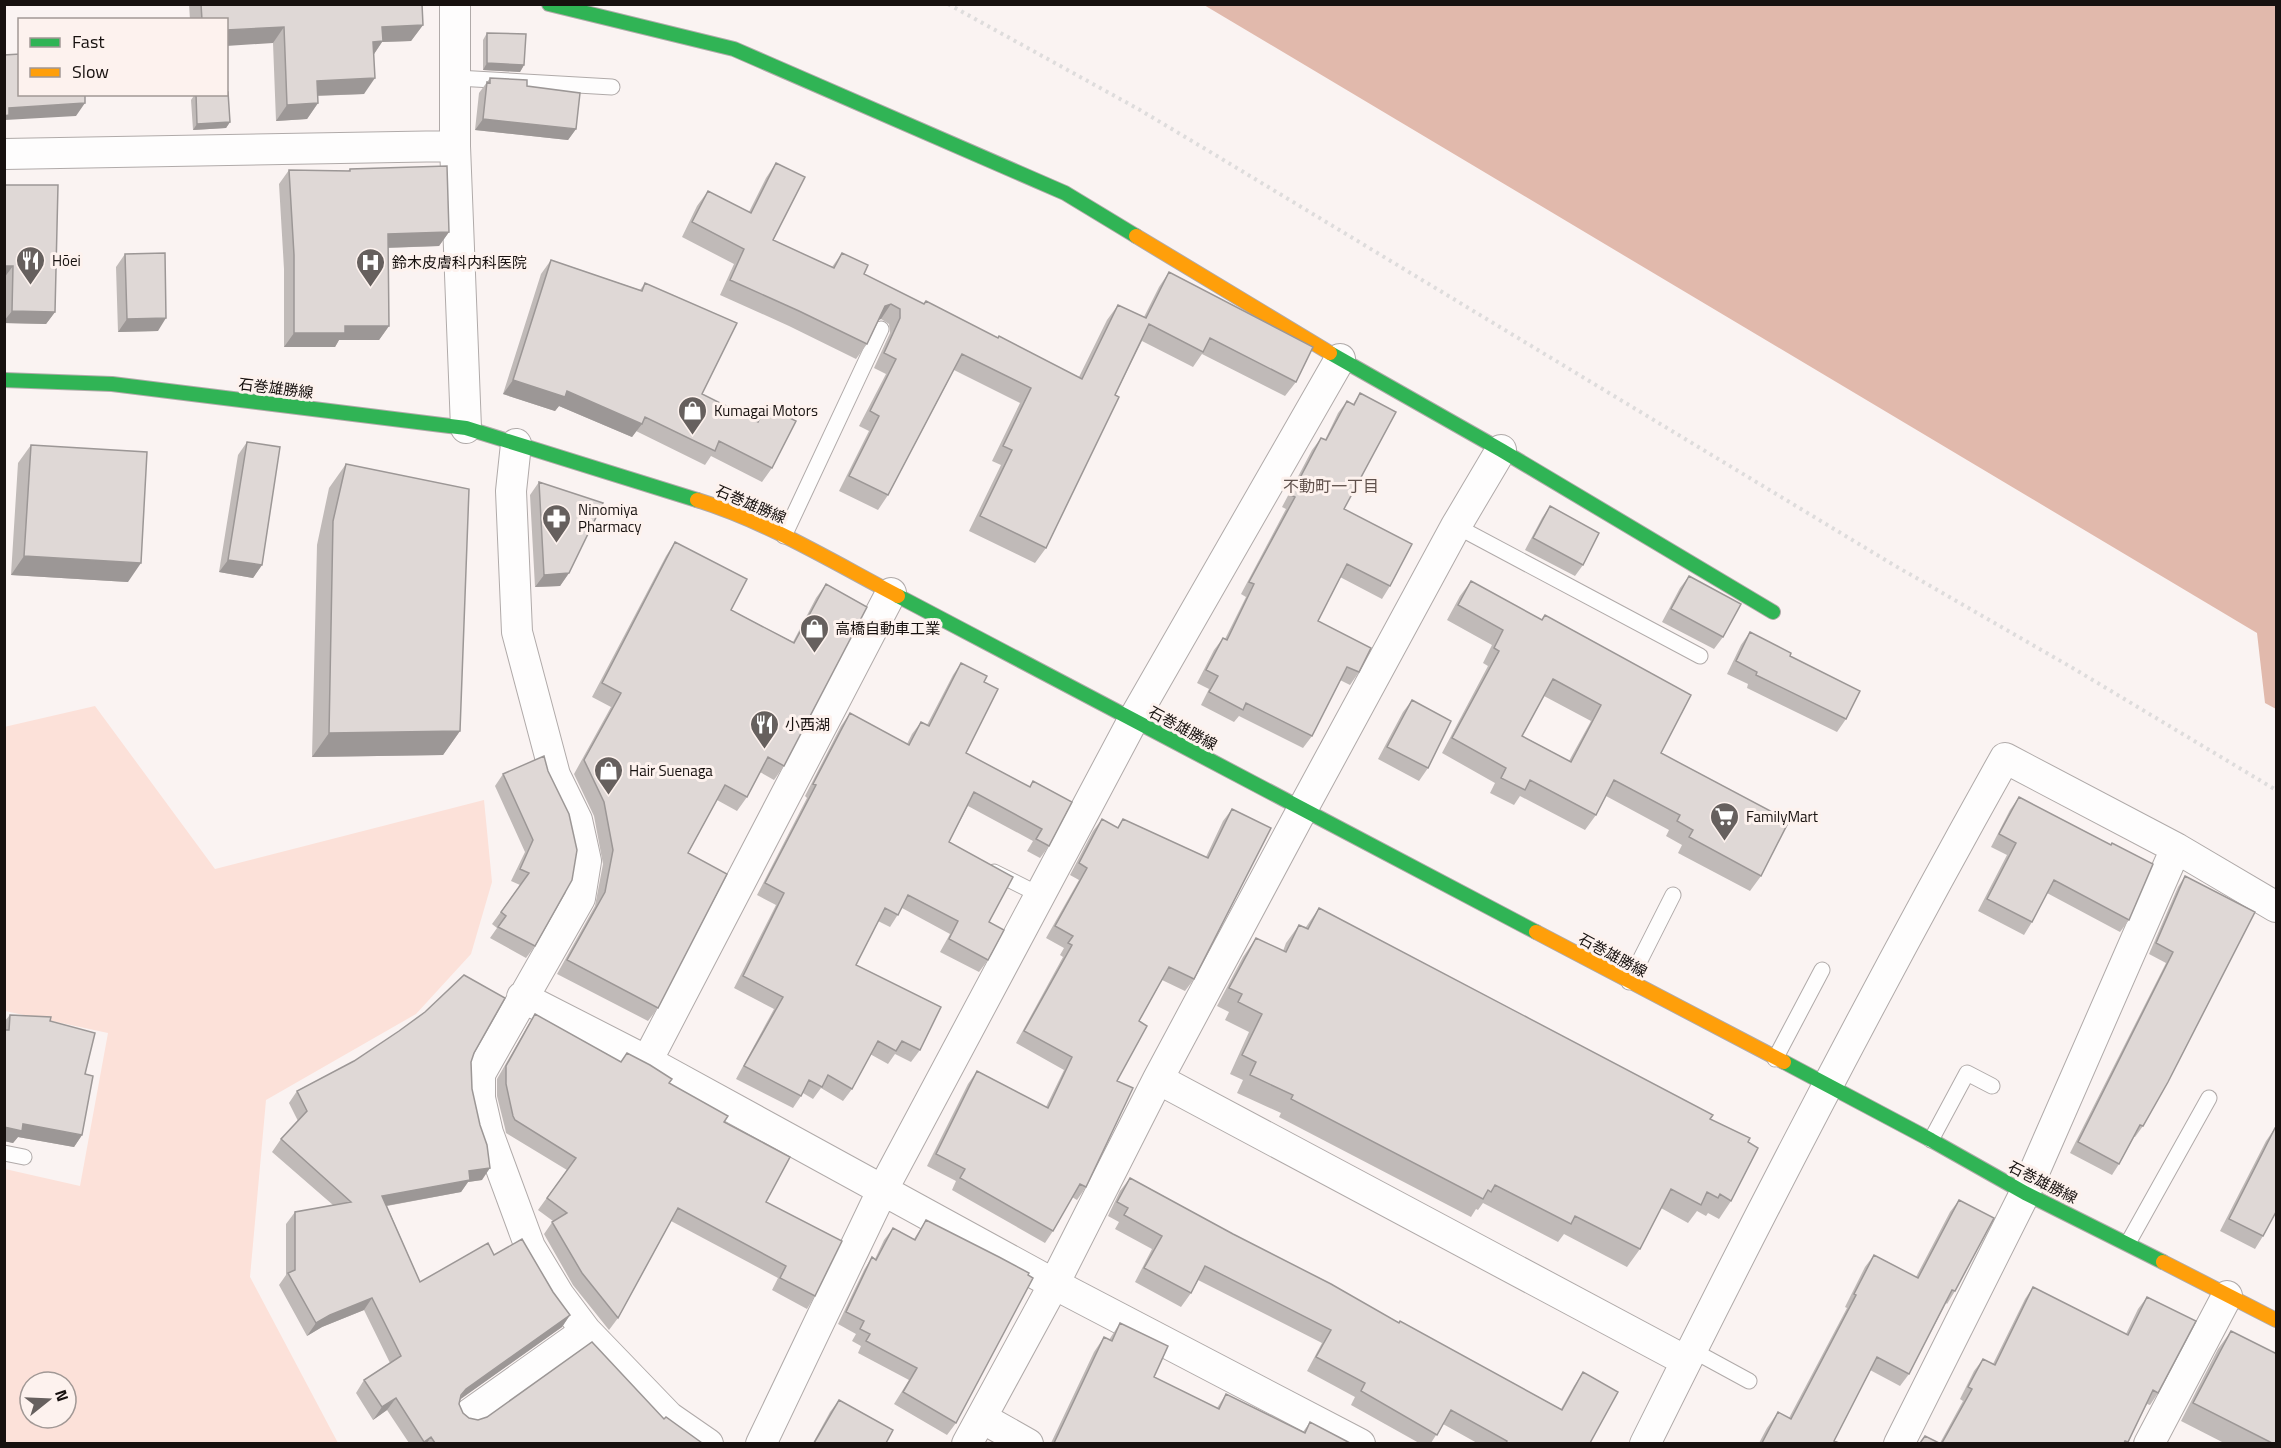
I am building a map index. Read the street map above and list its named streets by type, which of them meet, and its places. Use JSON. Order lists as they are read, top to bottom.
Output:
{
  "streets": {
    "main road": ["石巻雄勝線"]
  },
  "districts": ["不動町一丁目"],
  "places": {
    "restaurant": ["Hōei", "小西湖"],
    "hospital": ["鈴木皮膚科内科医院"],
    "shop": ["Kumagai Motors", "高橋自動車工業", "Hair Suenaga"],
    "pharmacy": ["Ninomiya Pharmacy"],
    "supermarket": ["FamilyMart"]
  },
  "legend": ["Fast", "Slow"],
  "north": "right"
}
